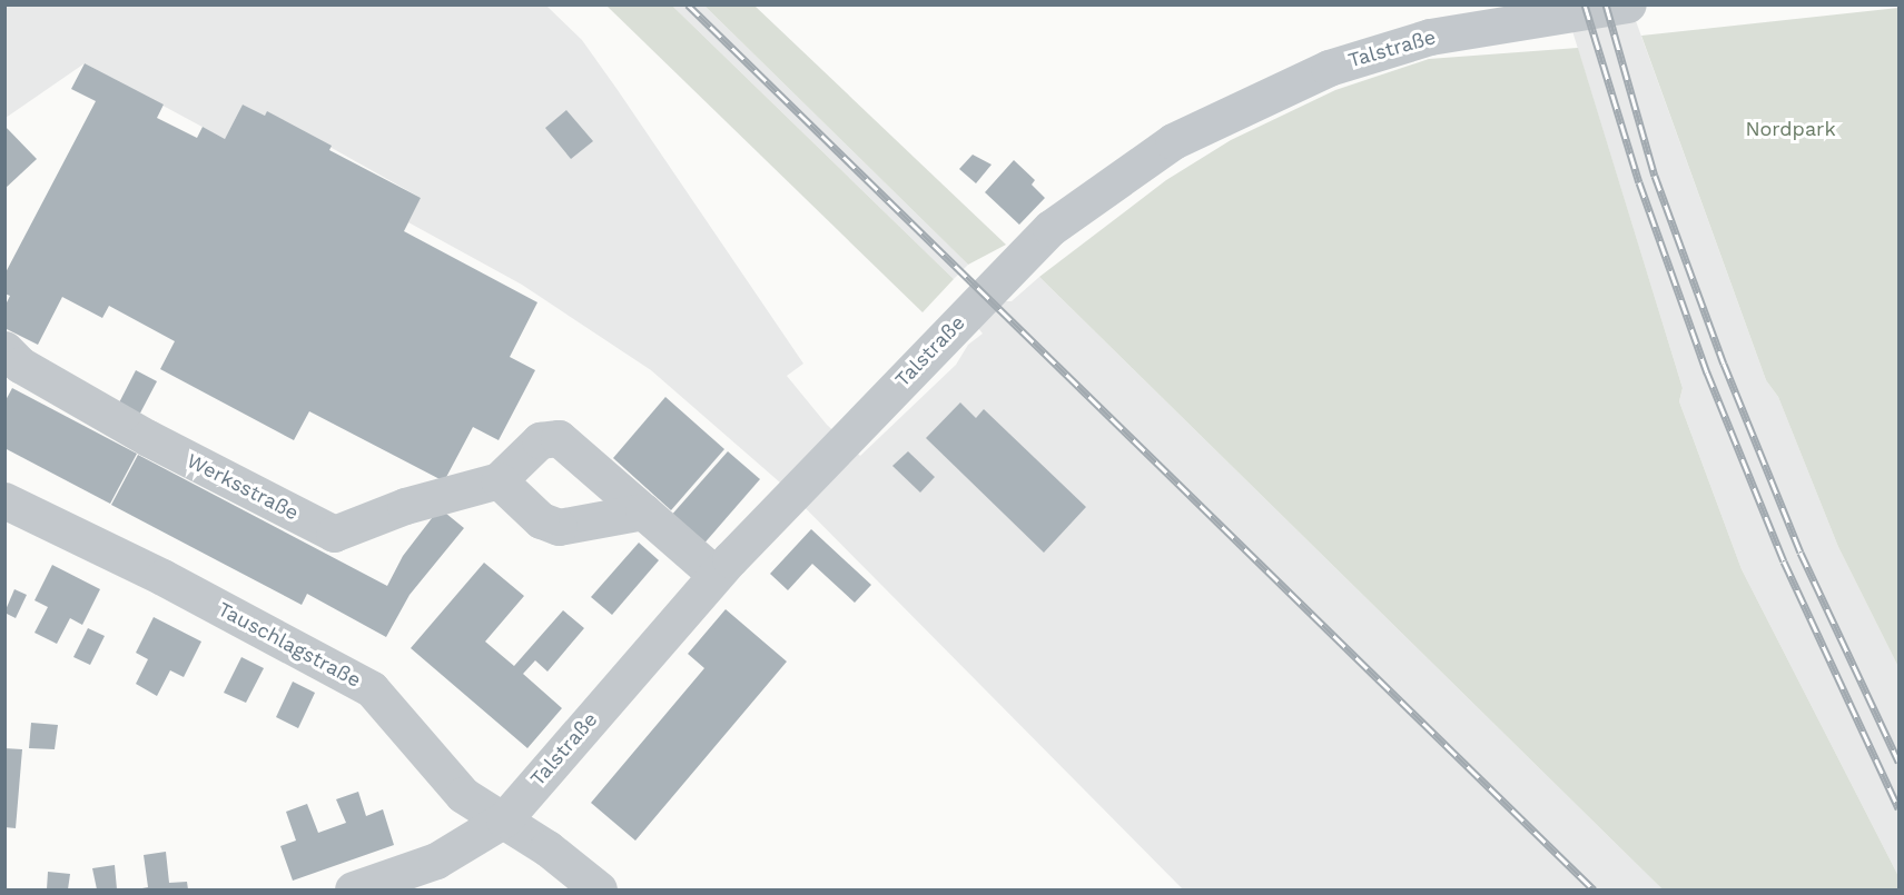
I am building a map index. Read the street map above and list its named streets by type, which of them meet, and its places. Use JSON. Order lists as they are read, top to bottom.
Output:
{
  "streets": {
    "street": ["Talstraße", "Werksstraße", "Tauschlagstraße"]
  },
  "crossings": [
    ["Talstraße", "Werksstraße"],
    ["Talstraße", "Tauschlagstraße"]
  ],
  "parks": ["Nordpark"]
}
